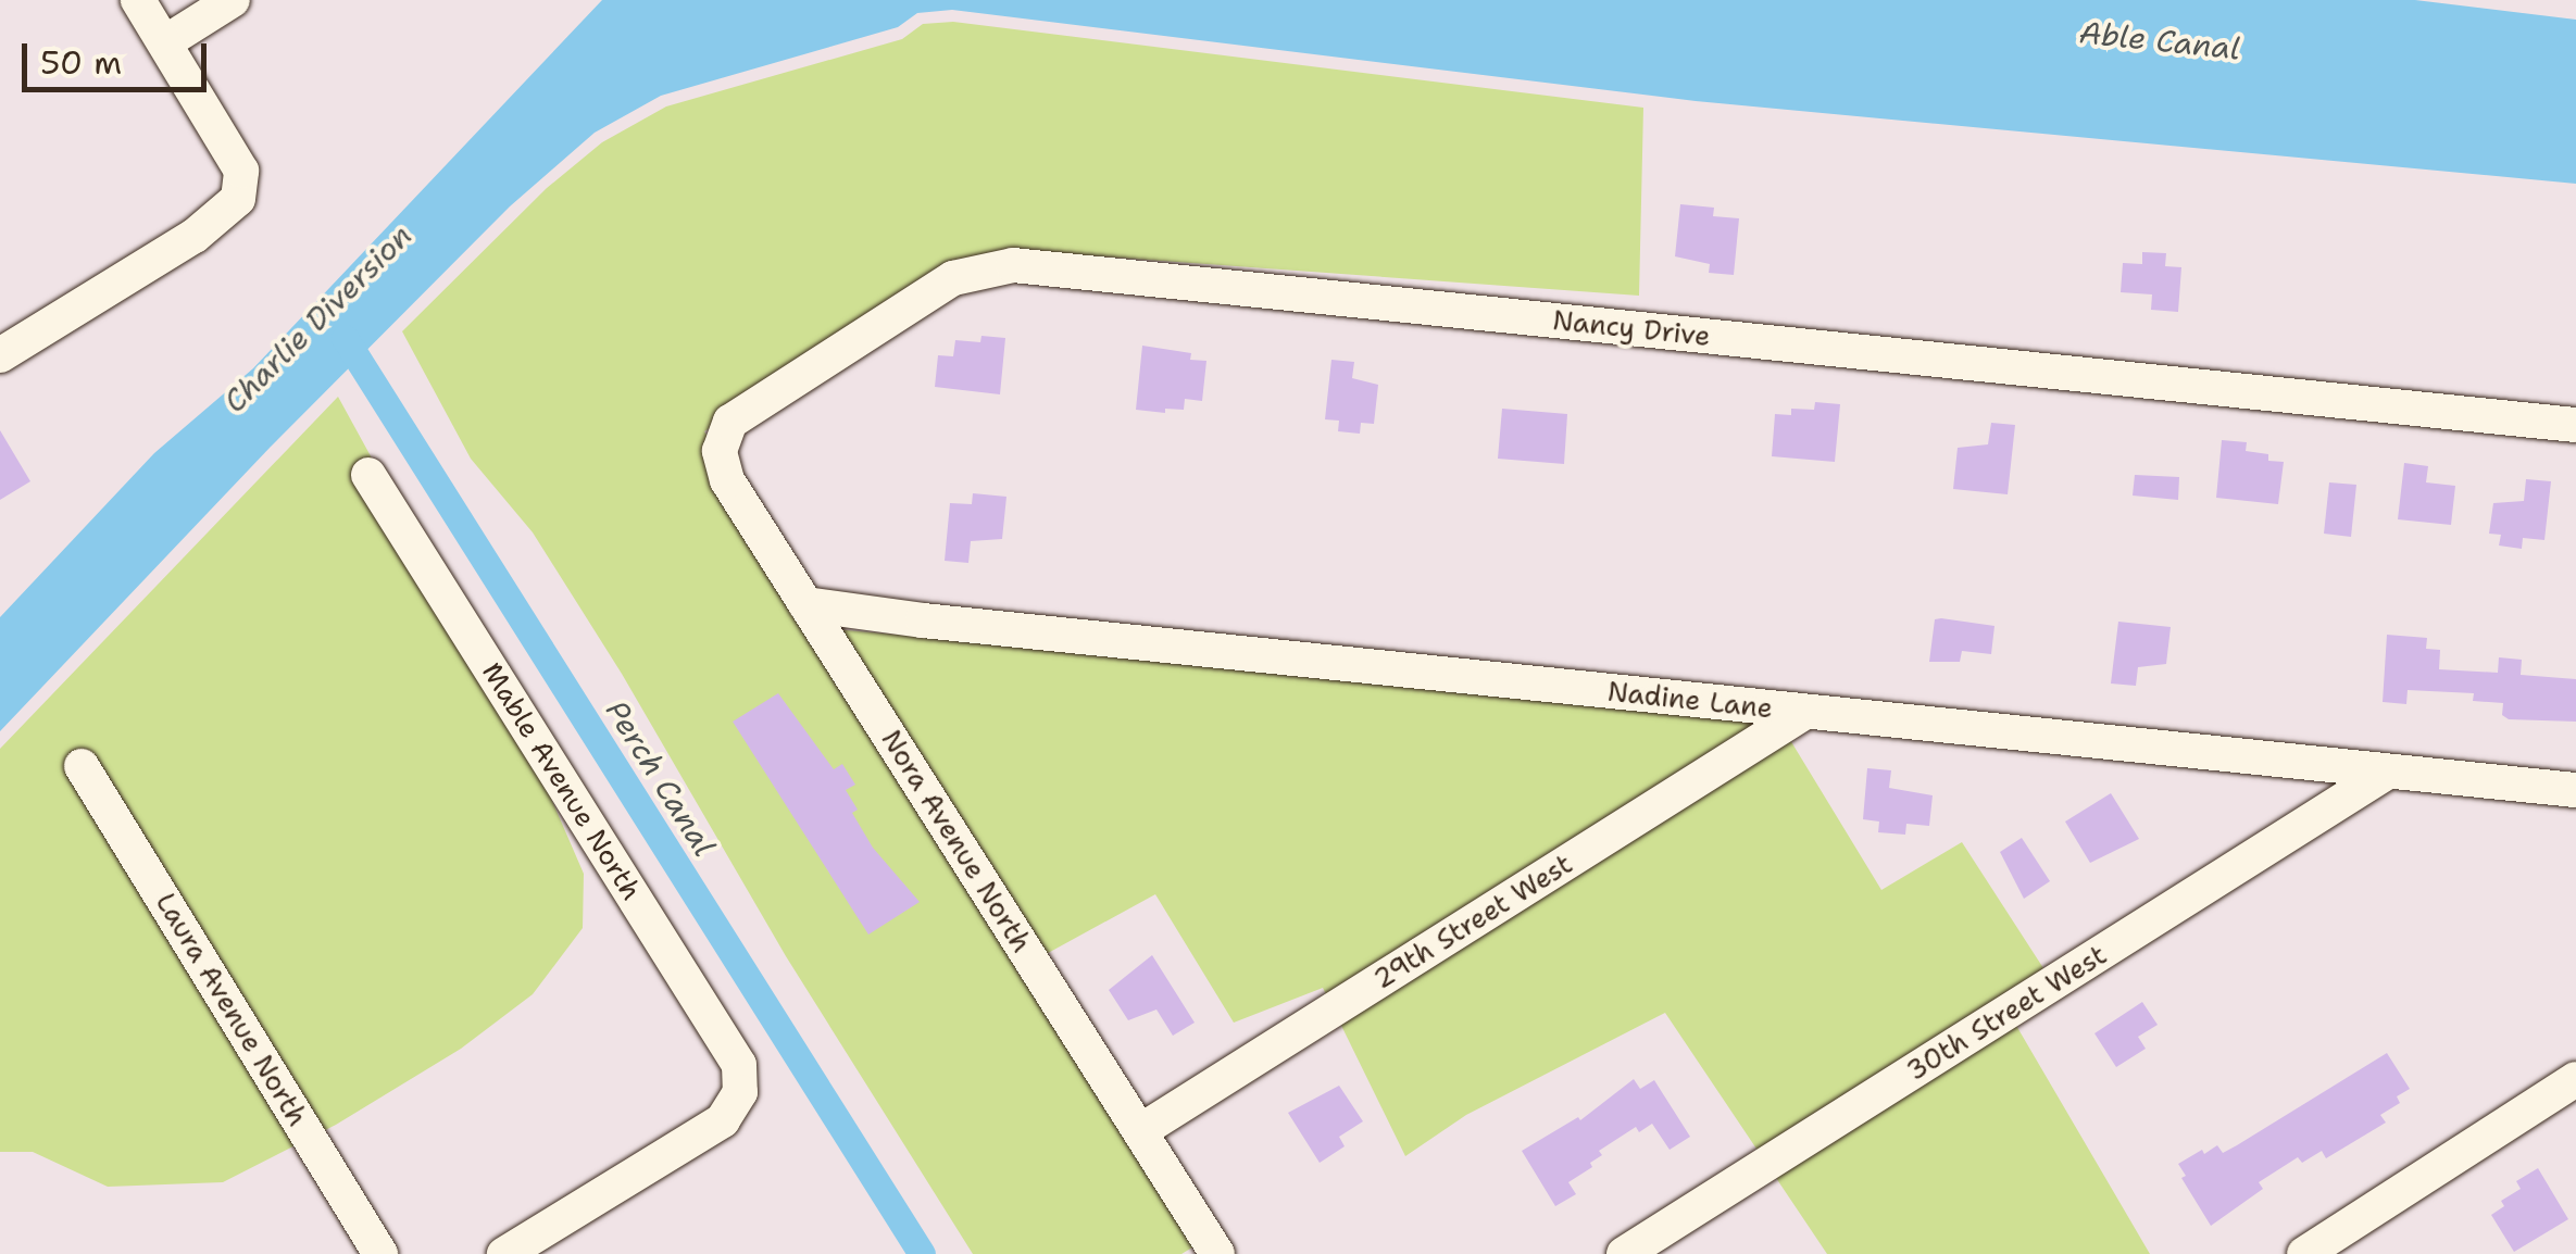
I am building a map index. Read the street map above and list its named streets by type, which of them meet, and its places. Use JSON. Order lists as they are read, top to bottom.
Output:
{
  "streets": {
    "street": [
      "Nancy Drive",
      "Nadine Lane",
      "Mable Avenue North",
      "Nora Avenue North",
      "29th Street West",
      "Laura Avenue North",
      "30th Street West"
    ]
  },
  "crossings": [
    ["Nancy Drive", "Nora Avenue North"],
    ["Nadine Lane", "Nora Avenue North"],
    ["Nadine Lane", "29th Street West"],
    ["Nadine Lane", "30th Street West"],
    ["Nora Avenue North", "29th Street West"]
  ],
  "water": ["Able Canal", "Charlie Diversion", "Perch Canal"],
  "scale_bar": "50 m"
}
